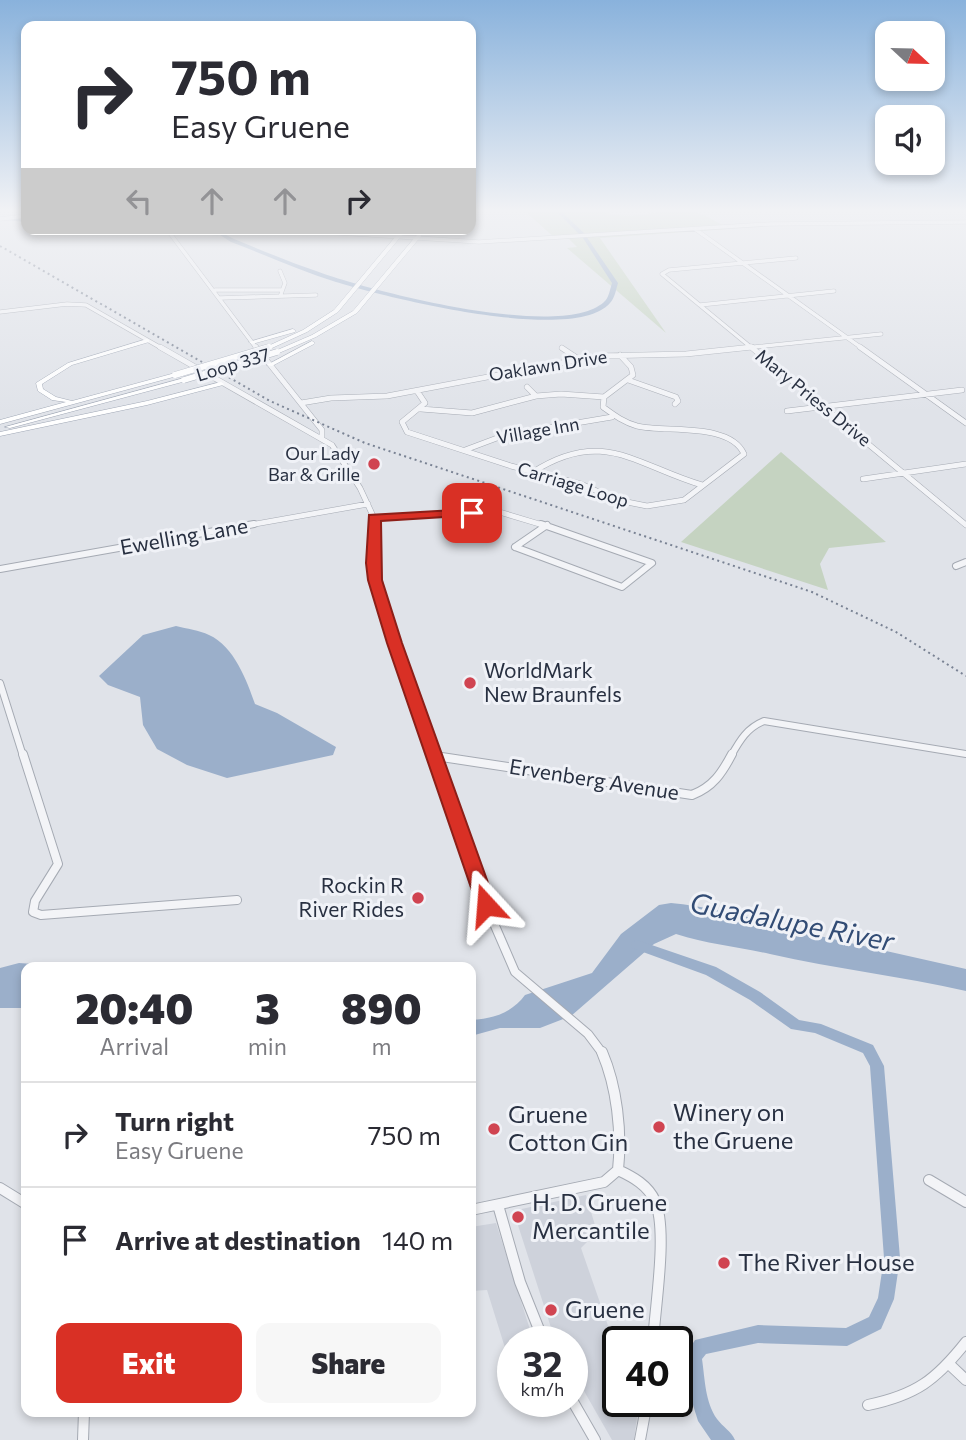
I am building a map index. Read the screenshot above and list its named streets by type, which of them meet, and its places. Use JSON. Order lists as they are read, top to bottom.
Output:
{
  "streets": {
    "main road": ["Loop 337"],
    "street": [
      "Oaklawn Drive",
      "Mary Priess Drive",
      "Village Inn",
      "Carriage Loop",
      "Ewelling Lane",
      "Ervenberg Avenue"
    ]
  },
  "crossings": [
    ["Oaklawn Drive", "Mary Priess Drive"],
    ["Village Inn", "Carriage Loop"]
  ],
  "water": ["Guadalupe River"],
  "places": [
    "Our Lady Bar & Grille",
    "WorldMark New Braunfels",
    "Rockin R River Rides",
    "Winery on the Gruene",
    "Gruene Cotton Gin",
    "H. D. Gruene Mercantile",
    "The River House",
    "Gruene"
  ],
  "north": "right",
  "page": {
    "turn": ["750 m", "Easy Gruene"],
    "eta": [
      "20:40",
      "Arrival",
      "3",
      "min",
      "890",
      "m"
    ],
    "list": [
      {
        "name": "Turn right",
        "note": "Easy Gruene",
        "value": "750 m"
      },
      {
        "name": "Arrive at destination",
        "value": "140 m"
      }
    ],
    "buttons": ["Exit", "Share"],
    "speed": "32 km/h",
    "limit": "40"
  }
}
